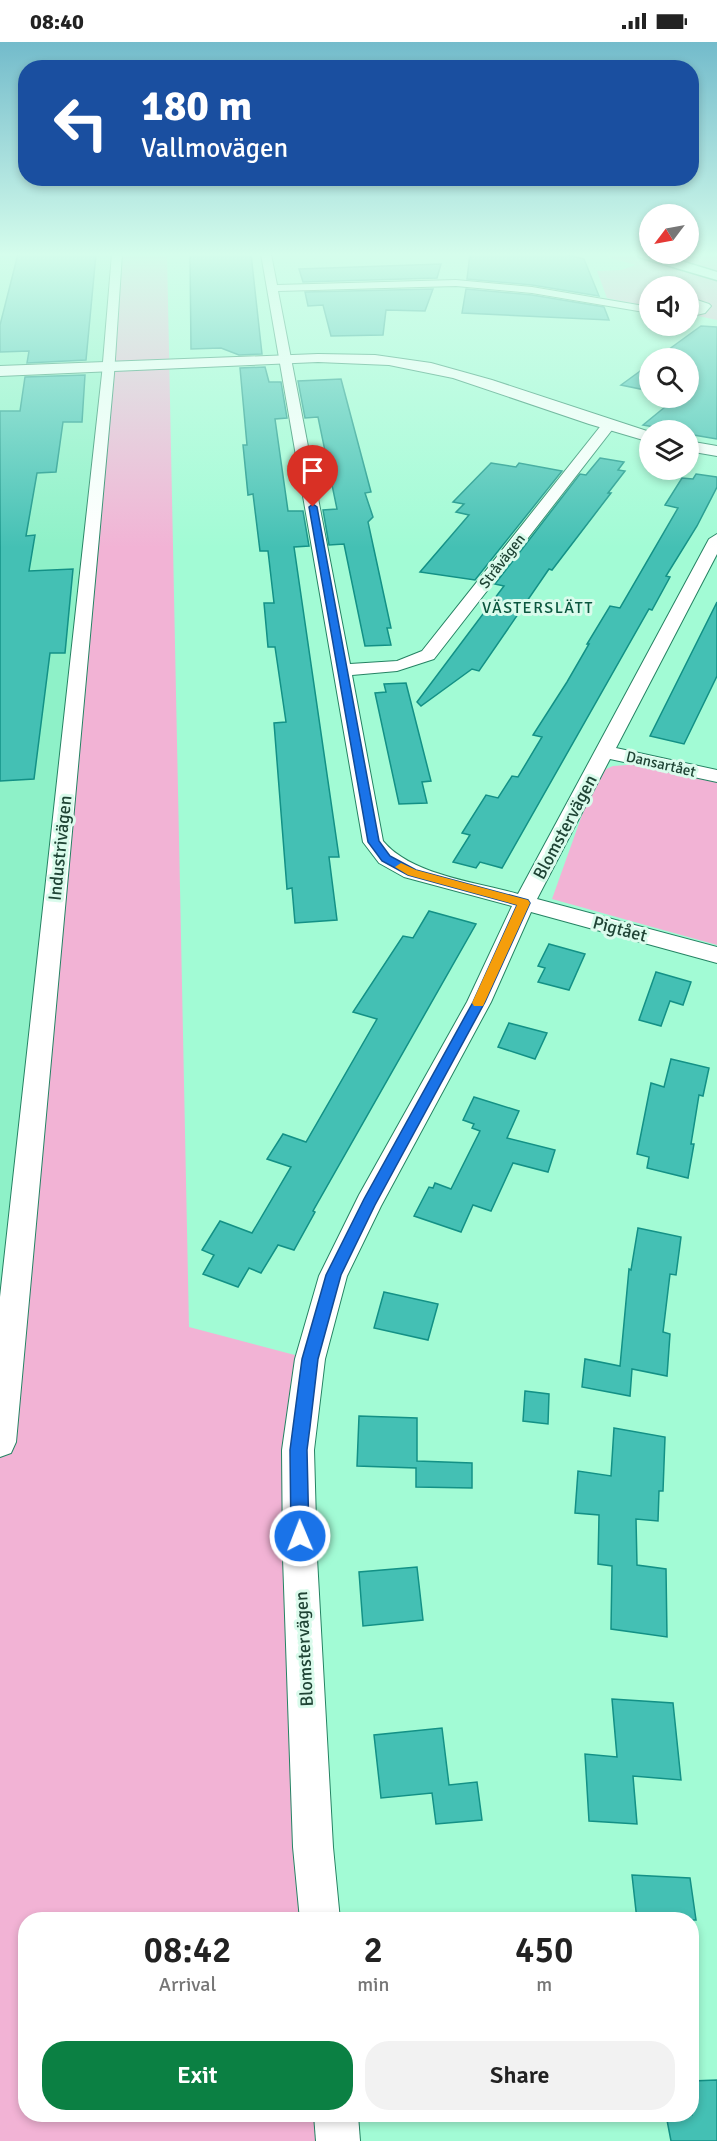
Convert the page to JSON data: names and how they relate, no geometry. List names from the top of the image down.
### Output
{
  "streets": {
    "street": [
      "Stråvägen",
      "Dansartået",
      "Blomstervägen",
      "Industrivägen",
      "Pigtået"
    ]
  },
  "crossings": [
    ["Stråvägen", "Pigtået"],
    ["Dansartået", "Blomstervägen"],
    ["Blomstervägen", "Pigtået"]
  ],
  "districts": ["VÄSTERSLÄTT"],
  "north": "bottom left",
  "page": {
    "status": "08:40",
    "turn": ["180 m", "Vallmovägen"],
    "eta": [
      "08:42",
      "Arrival",
      "2",
      "min",
      "450",
      "m"
    ],
    "buttons": ["Exit", "Share"]
  }
}
